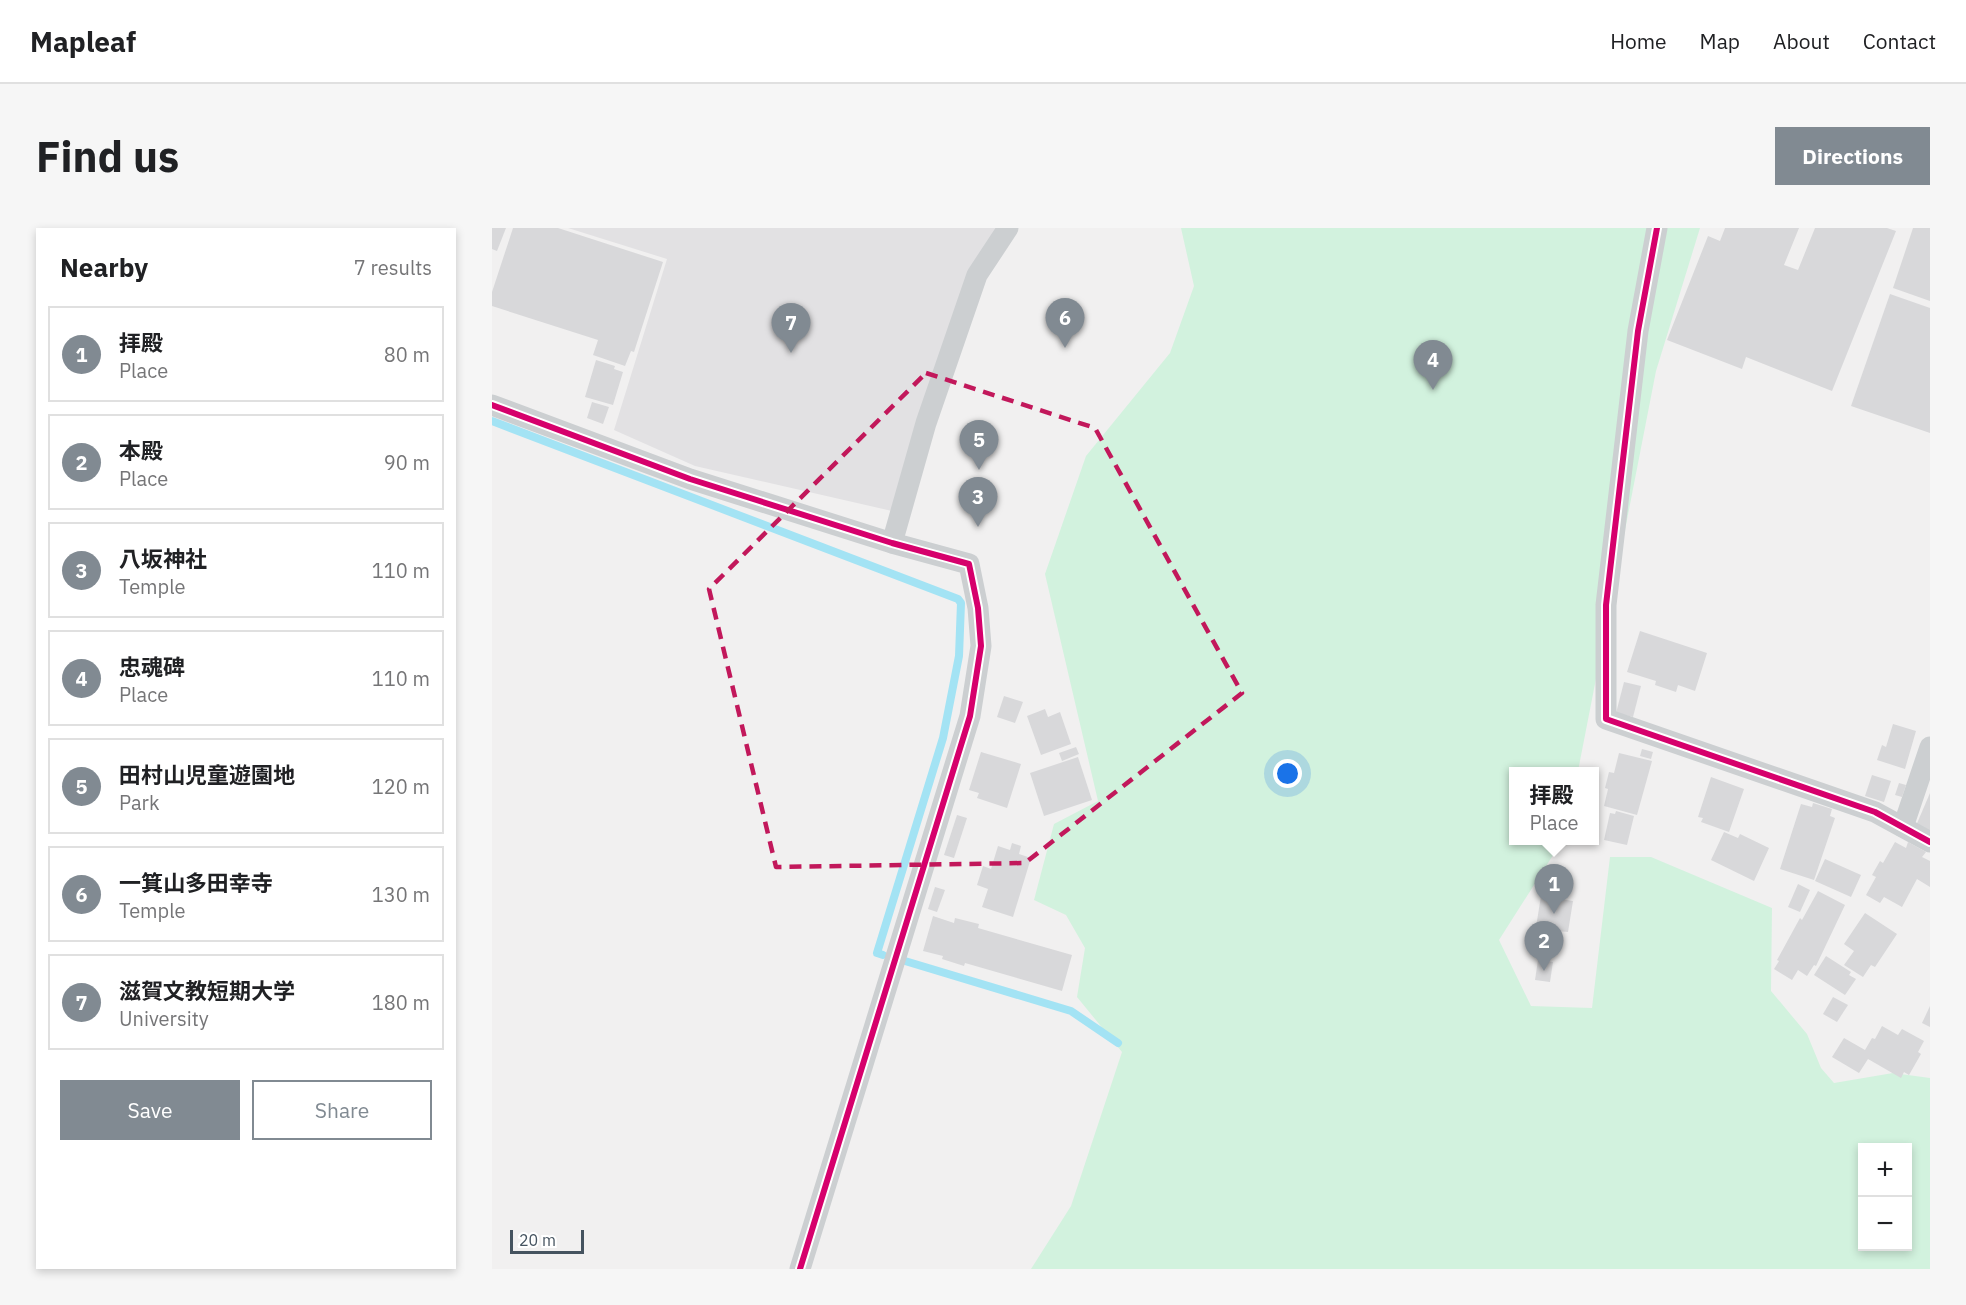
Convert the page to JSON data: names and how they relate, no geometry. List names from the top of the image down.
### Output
{
  "scale_bar": "20 m",
  "page": {
    "header": "Mapleaf",
    "nav": [
      "Home",
      "Map",
      "About",
      "Contact"
    ],
    "buttons": [
      "Directions",
      ["Save", "Share"]
    ],
    "title": "Find us",
    "heading": ["Nearby", "7 results"],
    "pins": [
      "6",
      "7",
      "4",
      "5",
      "3",
      "1",
      "2"
    ],
    "list": [
      {
        "mark": "1",
        "name": "拝殿",
        "note": "Place",
        "value": "80 m"
      },
      {
        "mark": "2",
        "name": "本殿",
        "note": "Place",
        "value": "90 m"
      },
      {
        "mark": "3",
        "name": "八坂神社",
        "note": "Temple",
        "value": "110 m"
      },
      {
        "mark": "4",
        "name": "忠魂碑",
        "note": "Place",
        "value": "110 m"
      },
      {
        "mark": "5",
        "name": "田村山児童遊園地",
        "note": "Park",
        "value": "120 m"
      },
      {
        "mark": "6",
        "name": "一箕山多田幸寺",
        "note": "Temple",
        "value": "130 m"
      },
      {
        "mark": "7",
        "name": "滋賀文教短期大学",
        "note": "University",
        "value": "180 m"
      }
    ],
    "popup": ["拝殿", "Place"],
    "map_buttons": ["+", "−"],
    "scale": "20 m"
  }
}
